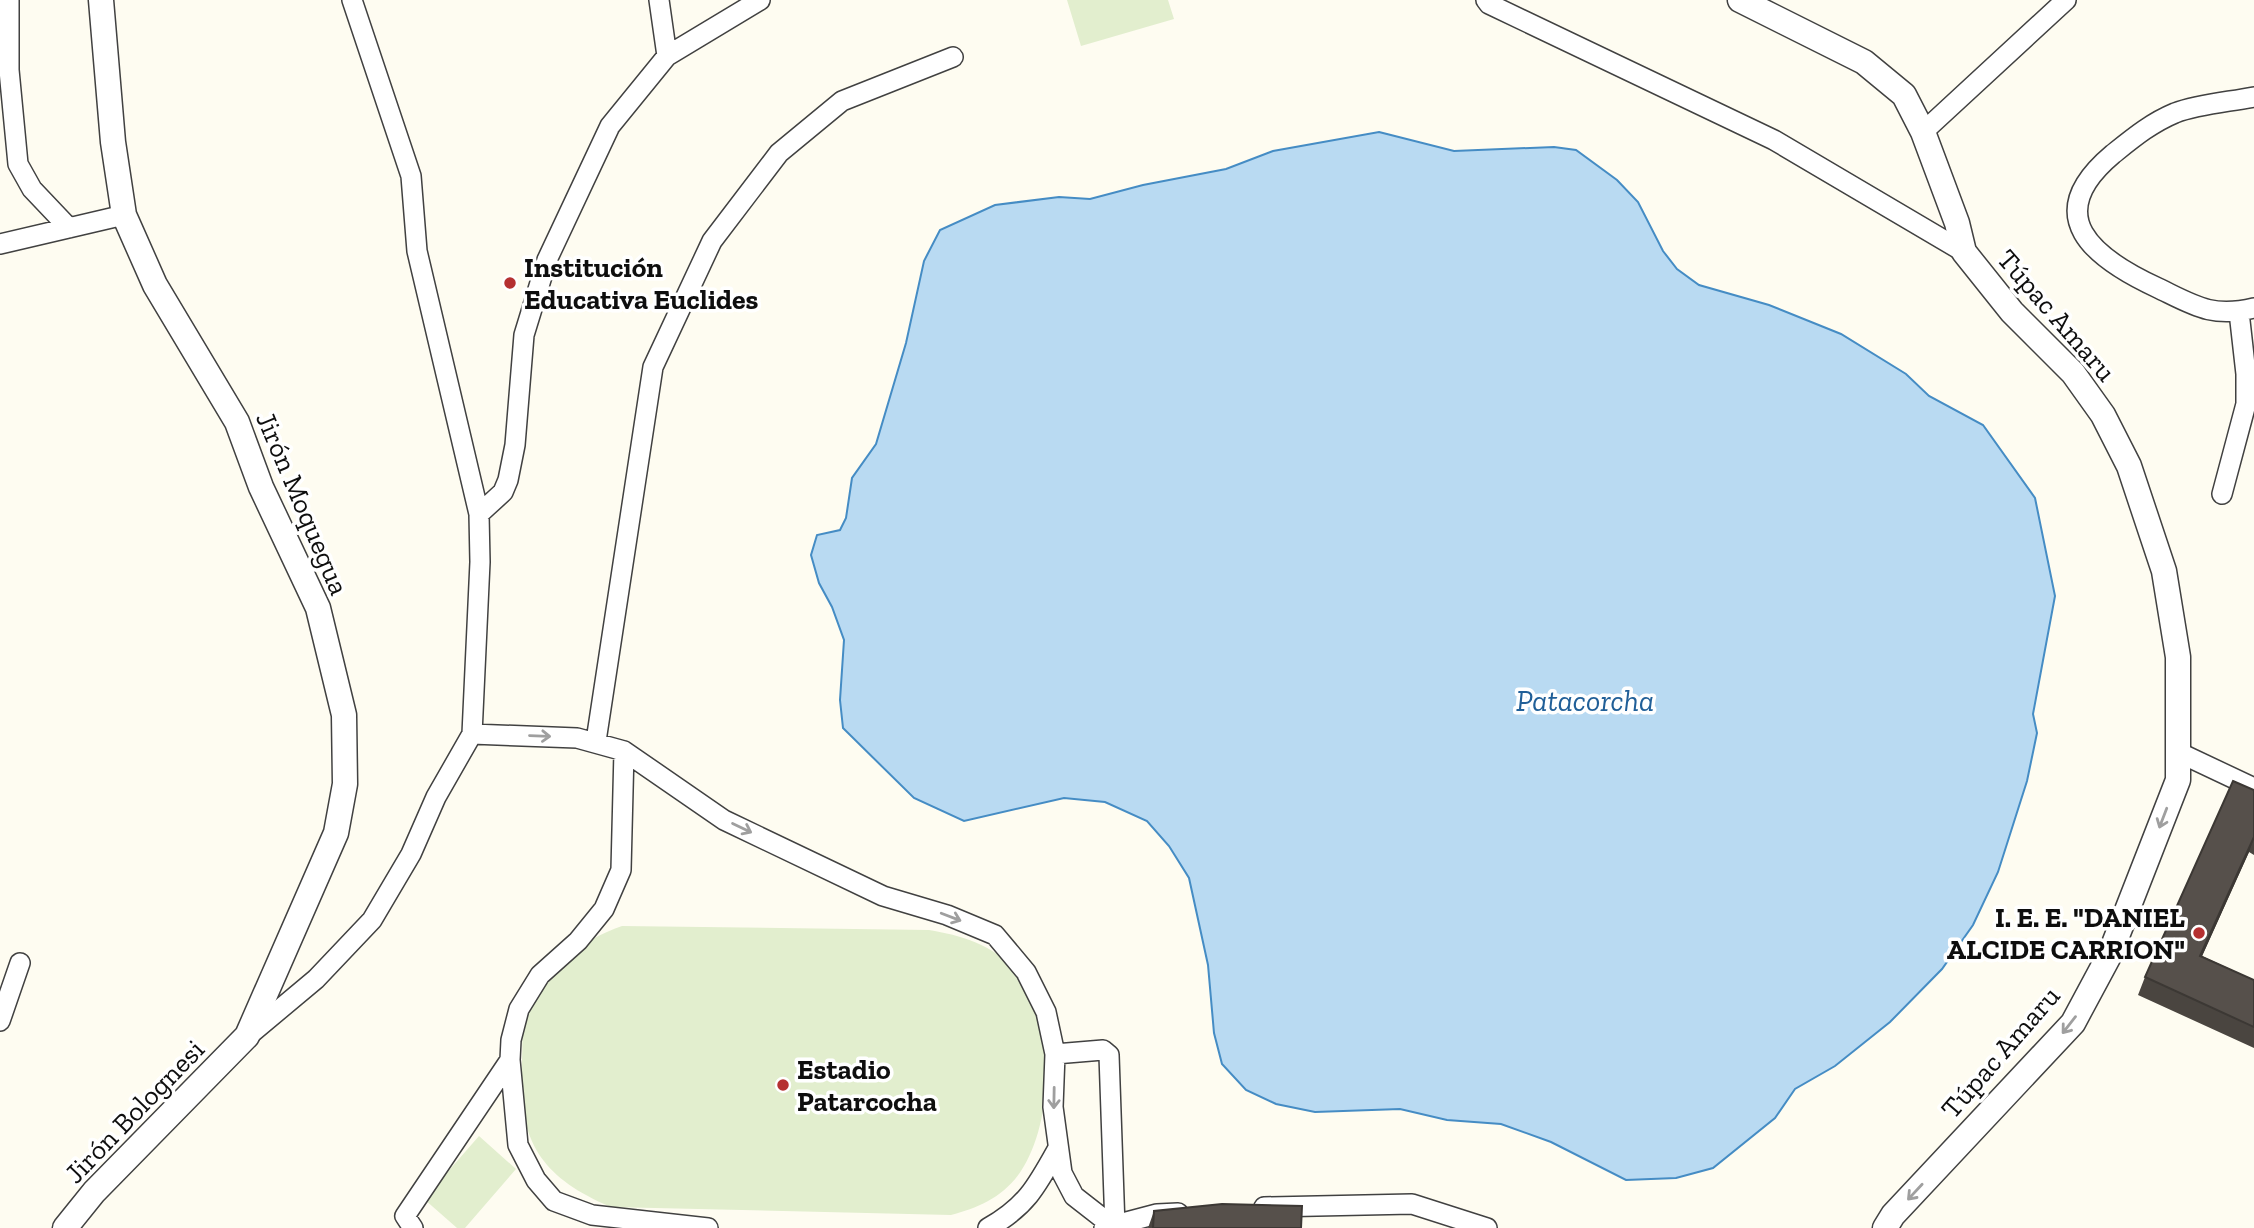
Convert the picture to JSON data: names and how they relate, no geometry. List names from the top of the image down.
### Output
{
  "streets": {
    "street": ["Túpac Amaru", "Jirón Moquegua", "Jirón Bolognesi"]
  },
  "crossings": [
    ["Jirón Moquegua", "Jirón Bolognesi"]
  ],
  "water": ["Patacorcha"],
  "places": ["Institución Educativa Euclides", "I. E. E. \"DANIEL ALCIDE CARRION\"", "Estadio Patarcocha"]
}
